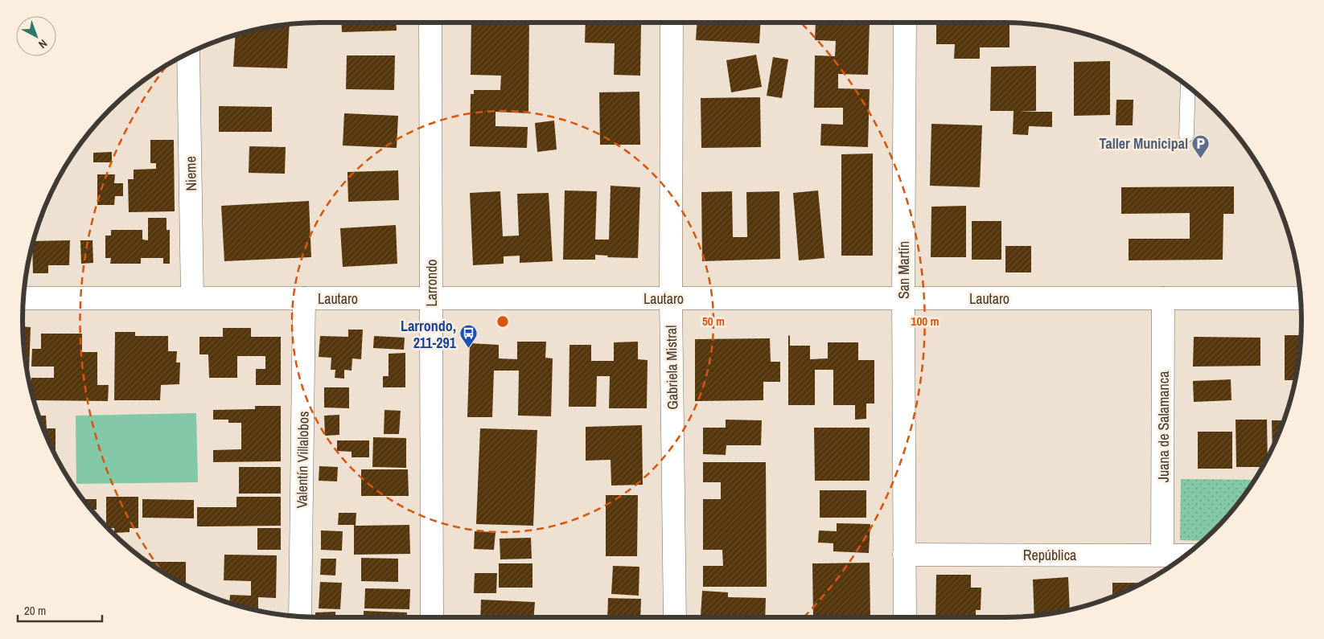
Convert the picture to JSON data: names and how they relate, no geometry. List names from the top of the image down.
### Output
{
  "streets": {
    "street": [
      "Nieme",
      "San Martín",
      "Larrondo",
      "Lautaro",
      "Gabriela Mistral",
      "Juana de Salamanca",
      "Valentín Villalobos",
      "República"
    ]
  },
  "crossings": [
    ["Nieme", "Lautaro"],
    ["San Martín", "Lautaro"],
    ["San Martín", "República"],
    ["Larrondo", "Lautaro"],
    ["Lautaro", "Gabriela Mistral"],
    ["Lautaro", "Juana de Salamanca"],
    ["Lautaro", "Valentín Villalobos"],
    ["Juana de Salamanca", "República"]
  ],
  "places": {
    "parking": ["Taller Municipal"],
    "bus stop": ["Larrondo, 211-291"]
  },
  "scale_bar": "20 m",
  "north": "bottom right",
  "rings": ["50 m", "100 m"]
}
